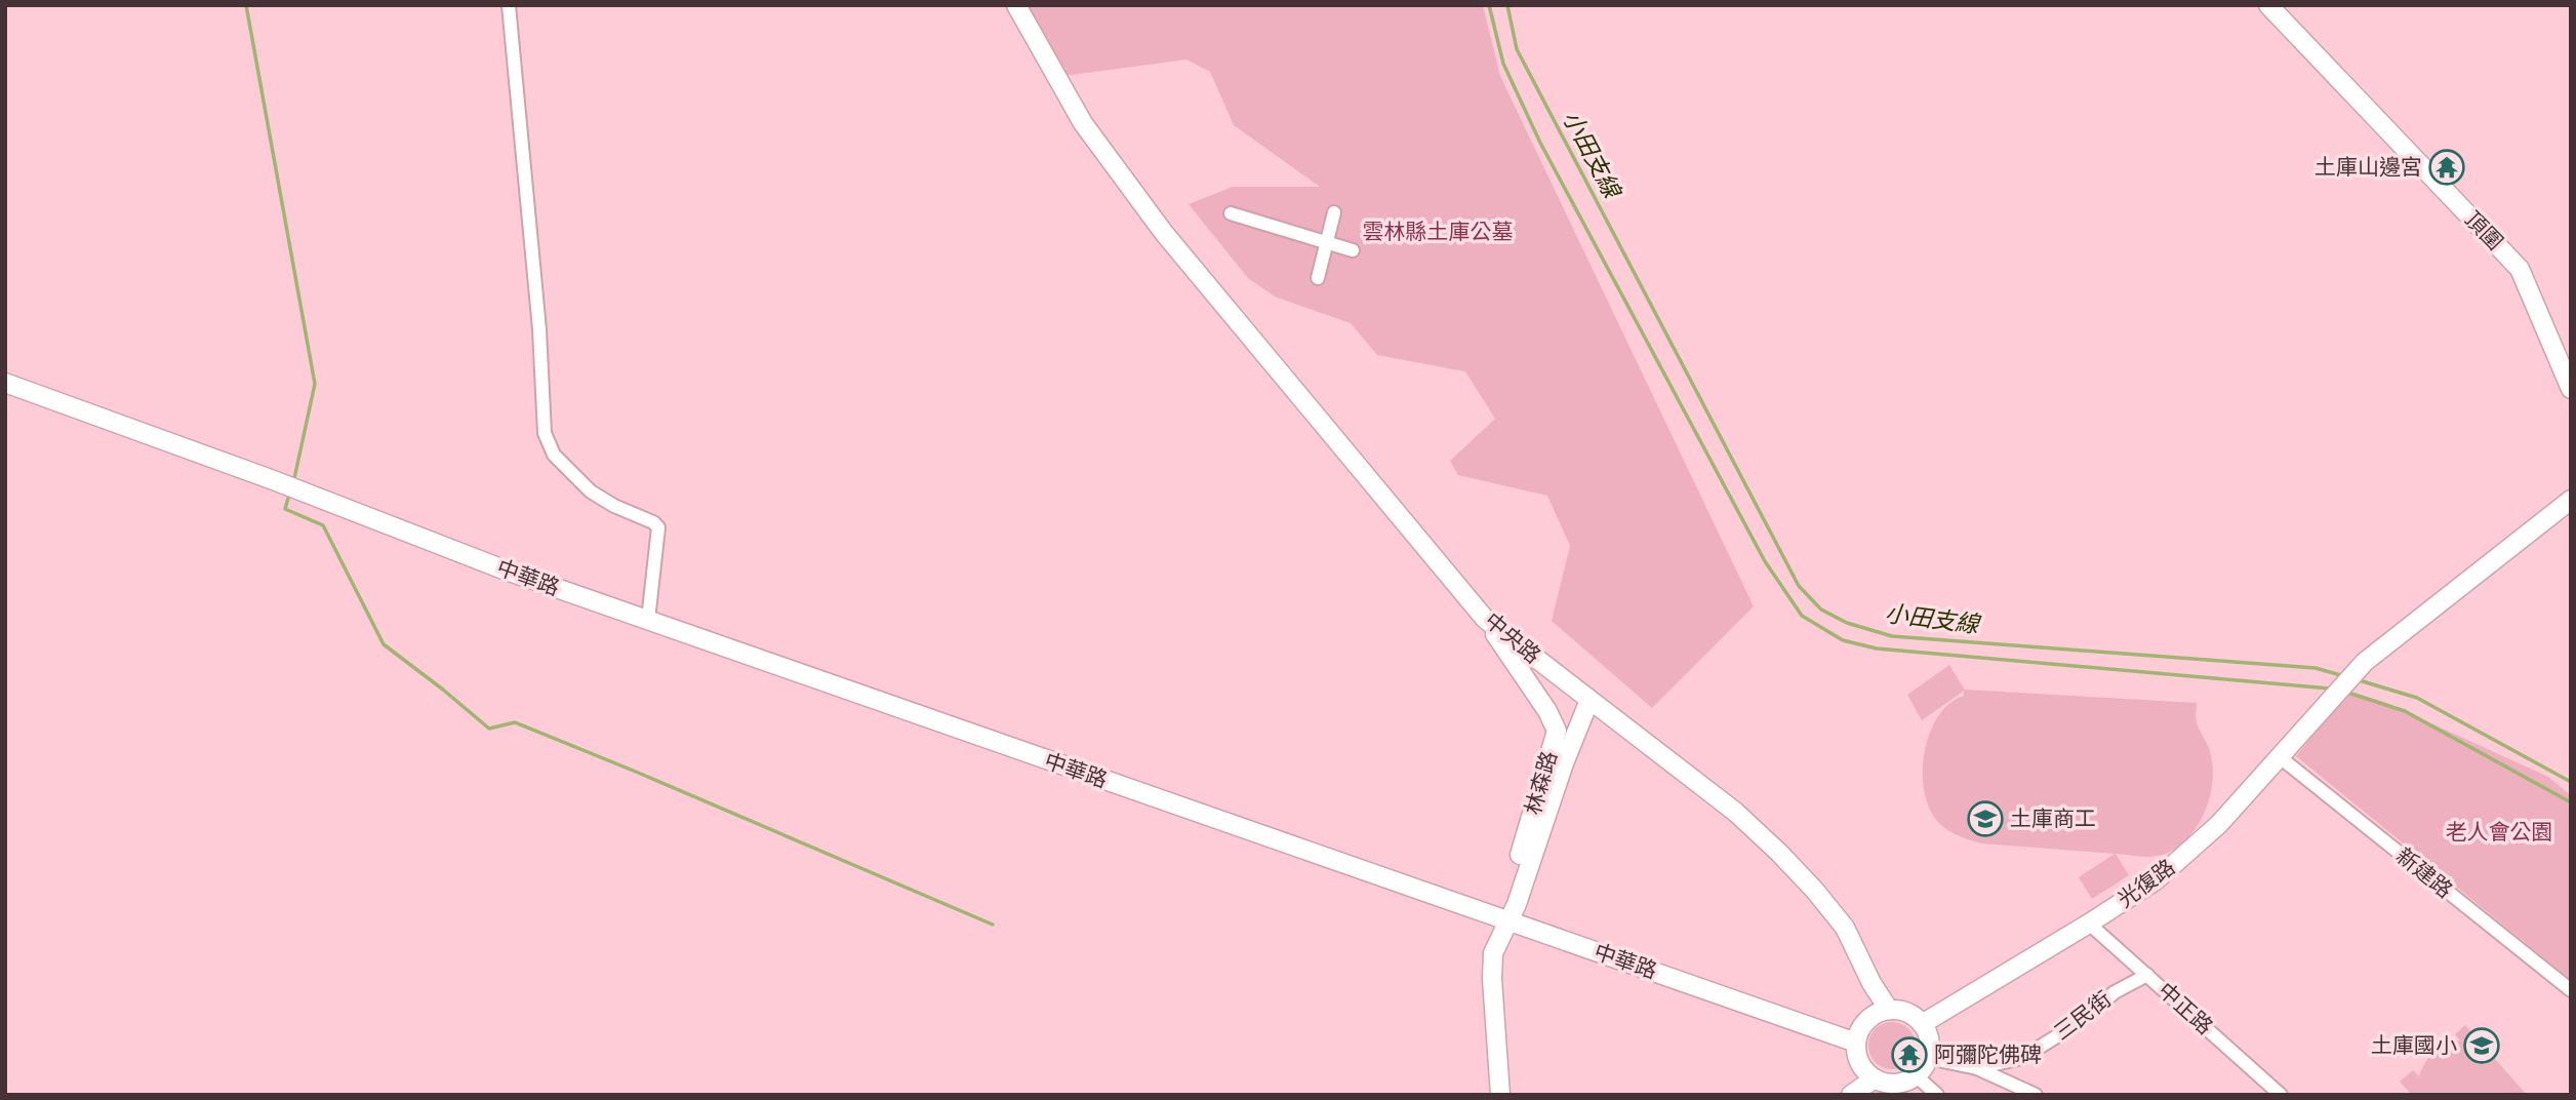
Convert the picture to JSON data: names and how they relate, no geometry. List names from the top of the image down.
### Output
{
  "streets": {
    "main road": [
      "頂圍",
      "中華路",
      "中央路",
      "林森路",
      "光復路"
    ],
    "street": ["新建路", "中正路", "三民街"]
  },
  "crossings": [
    ["中華路", "中央路"],
    ["中華路", "林森路"],
    ["中華路", "光復路"],
    ["中央路", "林森路"],
    ["中央路", "光復路"],
    ["新建路", "光復路"],
    ["光復路", "中正路"],
    ["中正路", "三民街"]
  ],
  "water": ["小田支線"],
  "parks": ["雲林縣土庫公墓", "老人會公園"],
  "places": {
    "temple": ["土庫山邊宮", "阿彌陀佛碑"],
    "school or university": ["土庫商工", "土庫國小"]
  }
}
